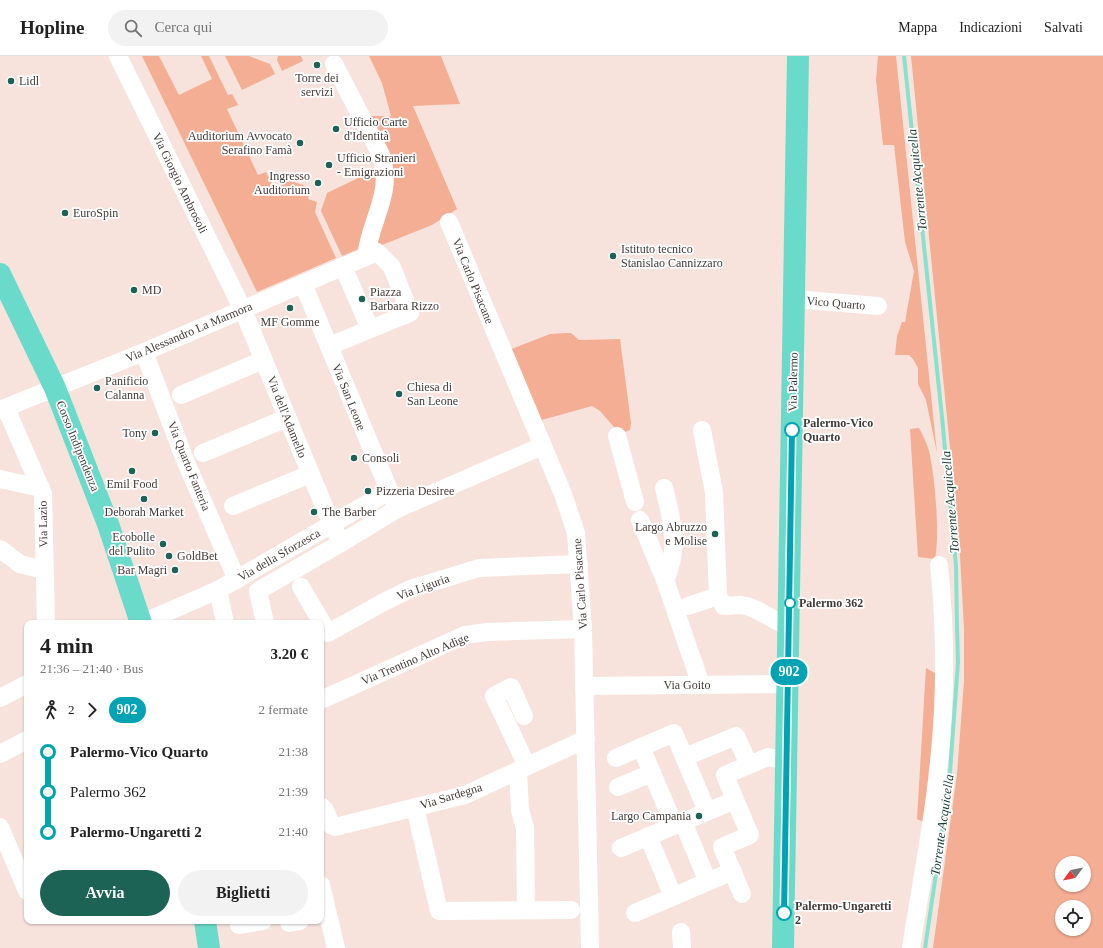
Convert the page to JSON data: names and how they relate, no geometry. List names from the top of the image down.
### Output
{
  "streets": {
    "main road": ["Via Palermo", "Corso Indipendenza"],
    "street": [
      "Via Giorgio Ambrosoli",
      "Via Carlo Pisacane",
      "Vico Quarto",
      "Via Alessandro La Marmora",
      "Via San Leone",
      "Via dell'Adamello",
      "Via Quarto Fanteria",
      "Via Lazio",
      "Via della Sforzesca",
      "Via Liguria",
      "Via Trentino Alto Adige",
      "Via Goito",
      "Via Sardegna"
    ]
  },
  "crossings": [
    ["Via Giorgio Ambrosoli", "Via Alessandro La Marmora"],
    ["Via Giorgio Ambrosoli", "Via dell'Adamello"],
    ["Via Carlo Pisacane", "Via Liguria"],
    ["Via Carlo Pisacane", "Via Trentino Alto Adige"],
    ["Via Carlo Pisacane", "Via Goito"],
    ["Via Carlo Pisacane", "Via Sardegna"],
    ["Vico Quarto", "Via Palermo"],
    ["Via Alessandro La Marmora", "Via San Leone"],
    ["Via Alessandro La Marmora", "Via dell'Adamello"],
    ["Via Alessandro La Marmora", "Corso Indipendenza"],
    ["Via Alessandro La Marmora", "Via Quarto Fanteria"],
    ["Via Alessandro La Marmora", "Via Lazio"],
    ["Via Palermo", "Via Goito"],
    ["Via dell'Adamello", "Via della Sforzesca"],
    ["Via Quarto Fanteria", "Via della Sforzesca"]
  ],
  "water": ["Torrente Acquicella"],
  "places": [
    "Torre dei servizi",
    "Lidl",
    "Ufficio Carte d'Identità",
    "Auditorium Avvocato Serafino Famà",
    "Ufficio Stranieri - Emigrazioni",
    "Ingresso Auditorium",
    "EuroSpin",
    "Istituto tecnico Stanislao Cannizzaro",
    "MD",
    "Piazza Barbara Rizzo",
    "MF Gomme",
    "Panificio Calanna",
    "Chiesa di San Leone",
    "Palermo-Vico Quarto",
    "Tony",
    "Consoli",
    "Emil Food",
    "Pizzeria Desiree",
    "Deborah Market",
    "The Barber",
    "Largo Abruzzo e Molise",
    "Ecobolle del Pulito",
    "GoldBet",
    "Bar Magri",
    "Palermo 362",
    "Largo Campania",
    "Palermo-Ungaretti 2"
  ],
  "lines": ["bus line 902"],
  "north": "bottom left",
  "page": {
    "header": "Hopline",
    "search": "Cerca qui",
    "nav": ["Mappa", "Indicazioni", "Salvati"],
    "on_map": "902",
    "heading": ["4 min", "21:36 – 21:40 · Bus", "3.20 €"],
    "legs": ["2", "902", "2 fermate"],
    "list": [
      {
        "name": "Palermo-Vico Quarto",
        "value": "21:38"
      },
      {
        "name": "Palermo 362",
        "value": "21:39"
      },
      {
        "name": "Palermo-Ungaretti 2",
        "value": "21:40"
      }
    ],
    "buttons": ["Avvia", "Biglietti"]
  }
}
